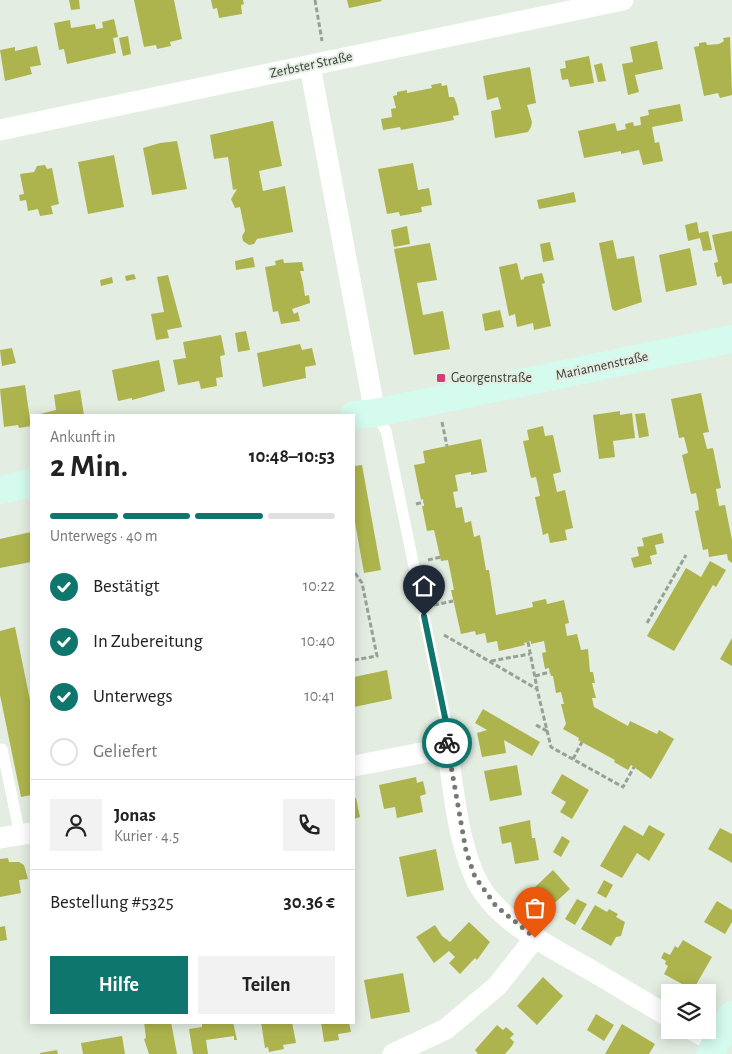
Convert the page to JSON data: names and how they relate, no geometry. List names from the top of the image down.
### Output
{
  "streets": {
    "street": ["Zerbster Straße", "Mariannenstraße"]
  },
  "places": {
    "transit": ["Georgenstraße"]
  },
  "page": {
    "heading": ["2 Min.", "Ankunft in", "10:48–10:53"],
    "panel": [
      "Jonas",
      "Kurier · 4.5",
      "Bestellung #5325",
      "30.36 €"
    ],
    "bar": "Unterwegs · 40 m",
    "list": [
      ["Bestätigt", "10:22"],
      ["In Zubereitung", "10:40"],
      ["Unterwegs", "10:41"],
      "Geliefert"
    ],
    "buttons": ["Hilfe", "Teilen"]
  }
}
